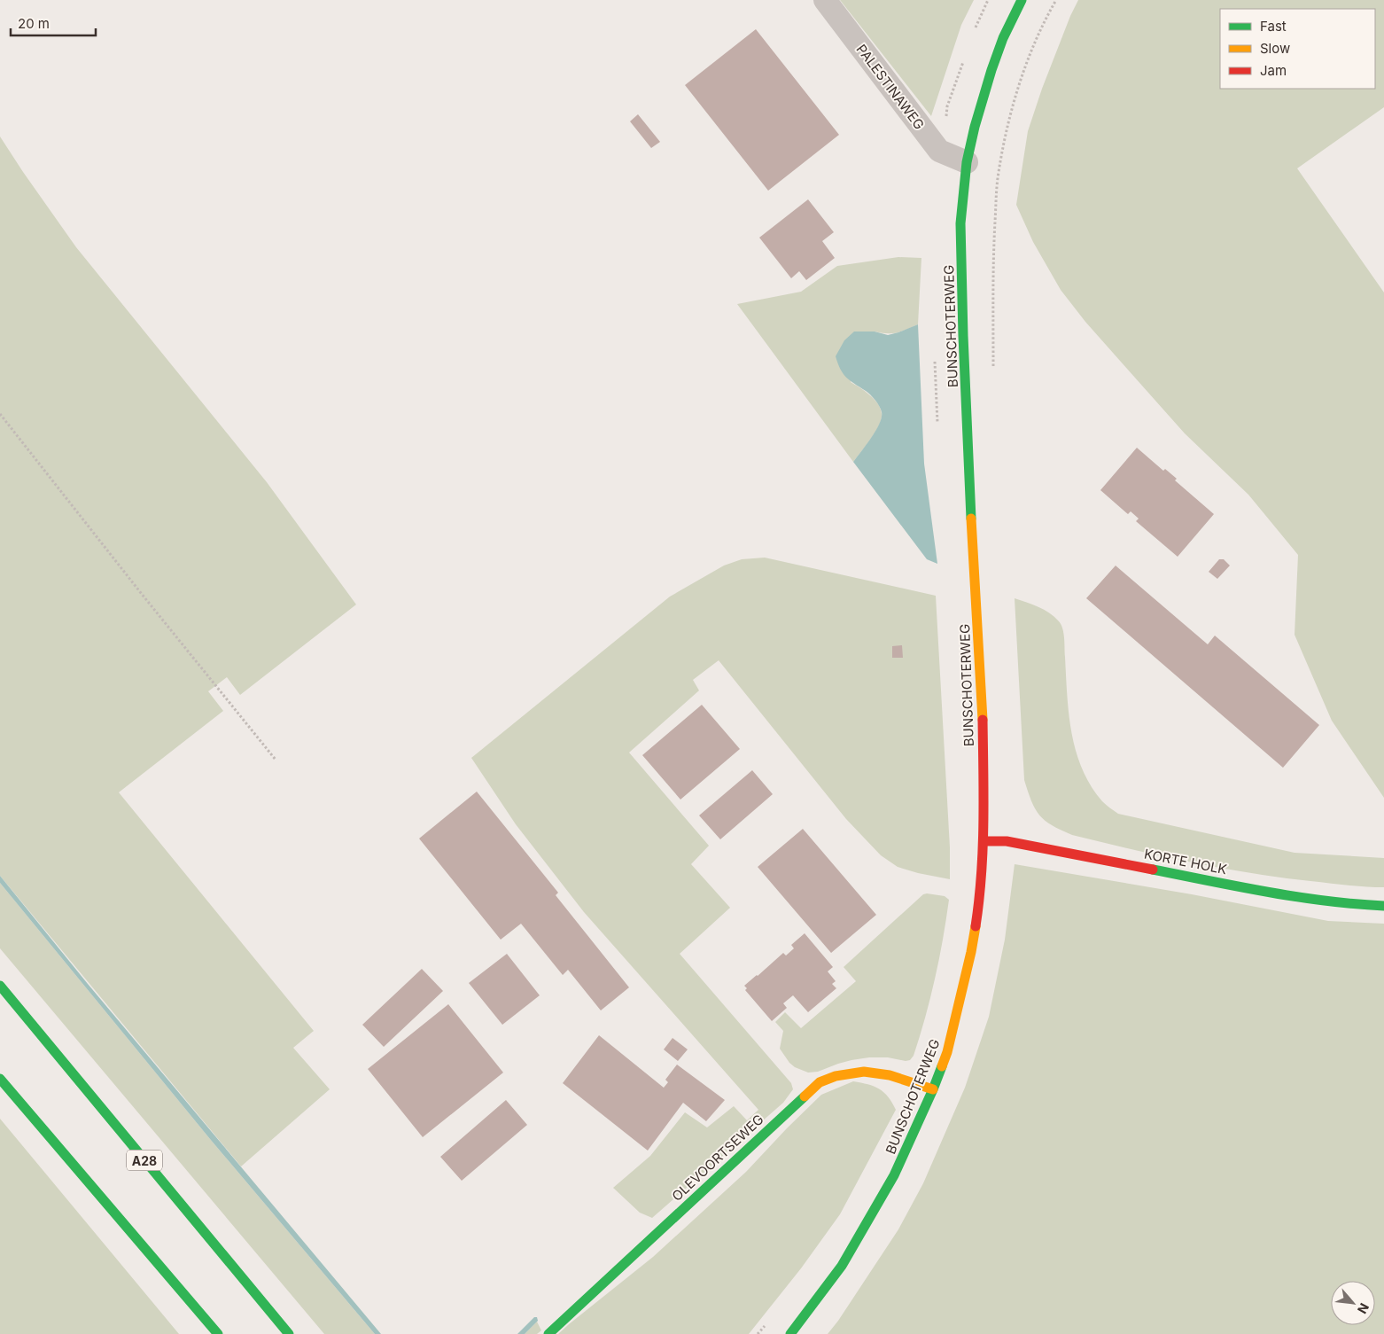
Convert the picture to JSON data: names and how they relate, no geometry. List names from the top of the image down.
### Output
{
  "streets": {
    "main road": [
      "BUNSCHOTERWEG",
      "KORTE HOLK",
      "OLEVOORTSEWEG",
      "A28"
    ],
    "street": ["PALESTINAWEG"]
  },
  "crossings": [
    ["PALESTINAWEG", "BUNSCHOTERWEG"],
    ["BUNSCHOTERWEG", "KORTE HOLK"],
    ["BUNSCHOTERWEG", "OLEVOORTSEWEG"]
  ],
  "legend": ["Fast", "Slow", "Jam"],
  "scale_bar": "20 m",
  "north": "bottom right"
}
